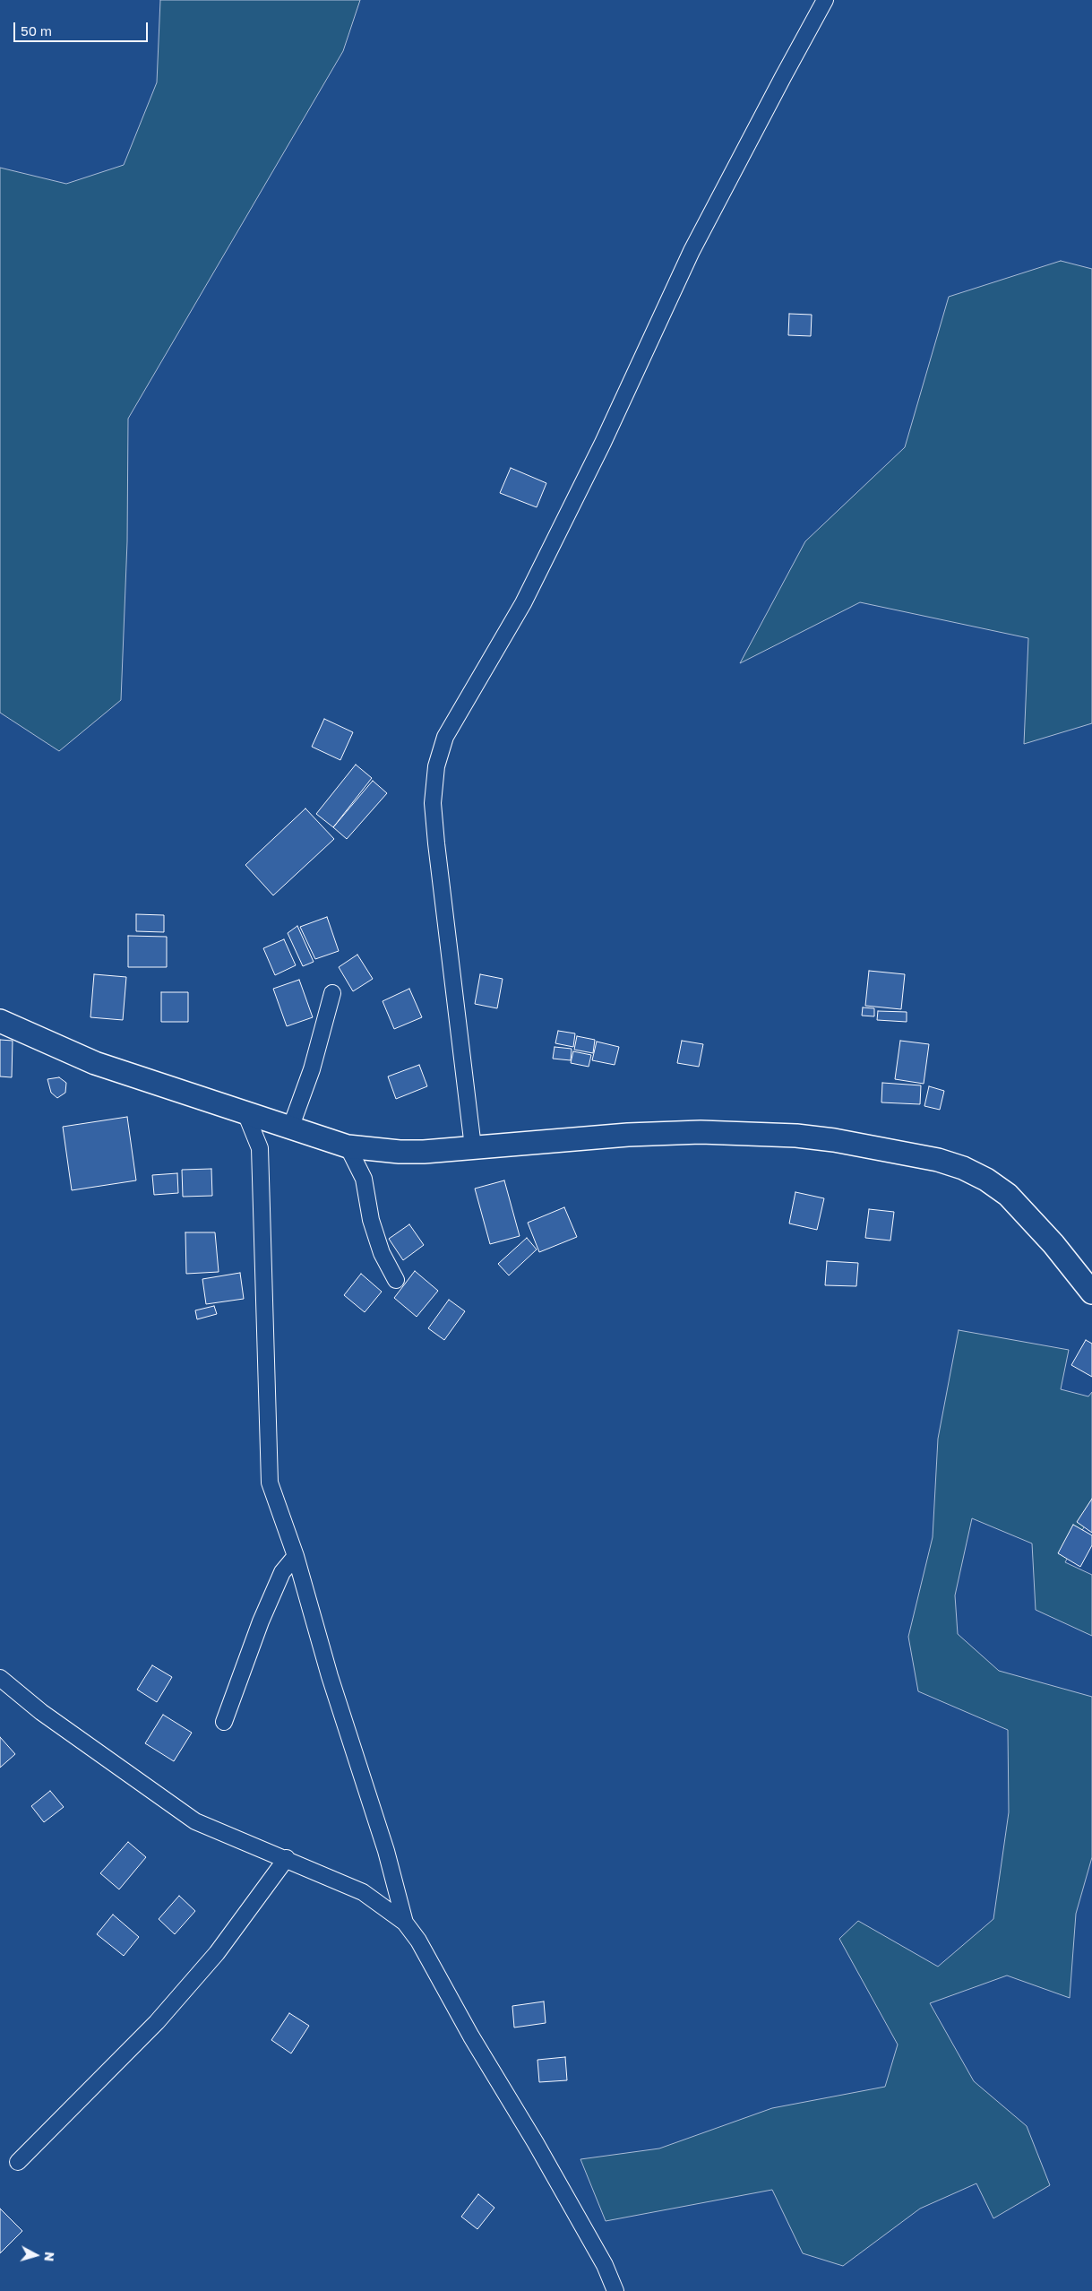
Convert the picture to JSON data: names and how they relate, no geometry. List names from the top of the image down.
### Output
{
  "scale_bar": "50 m",
  "north": "right"
}
